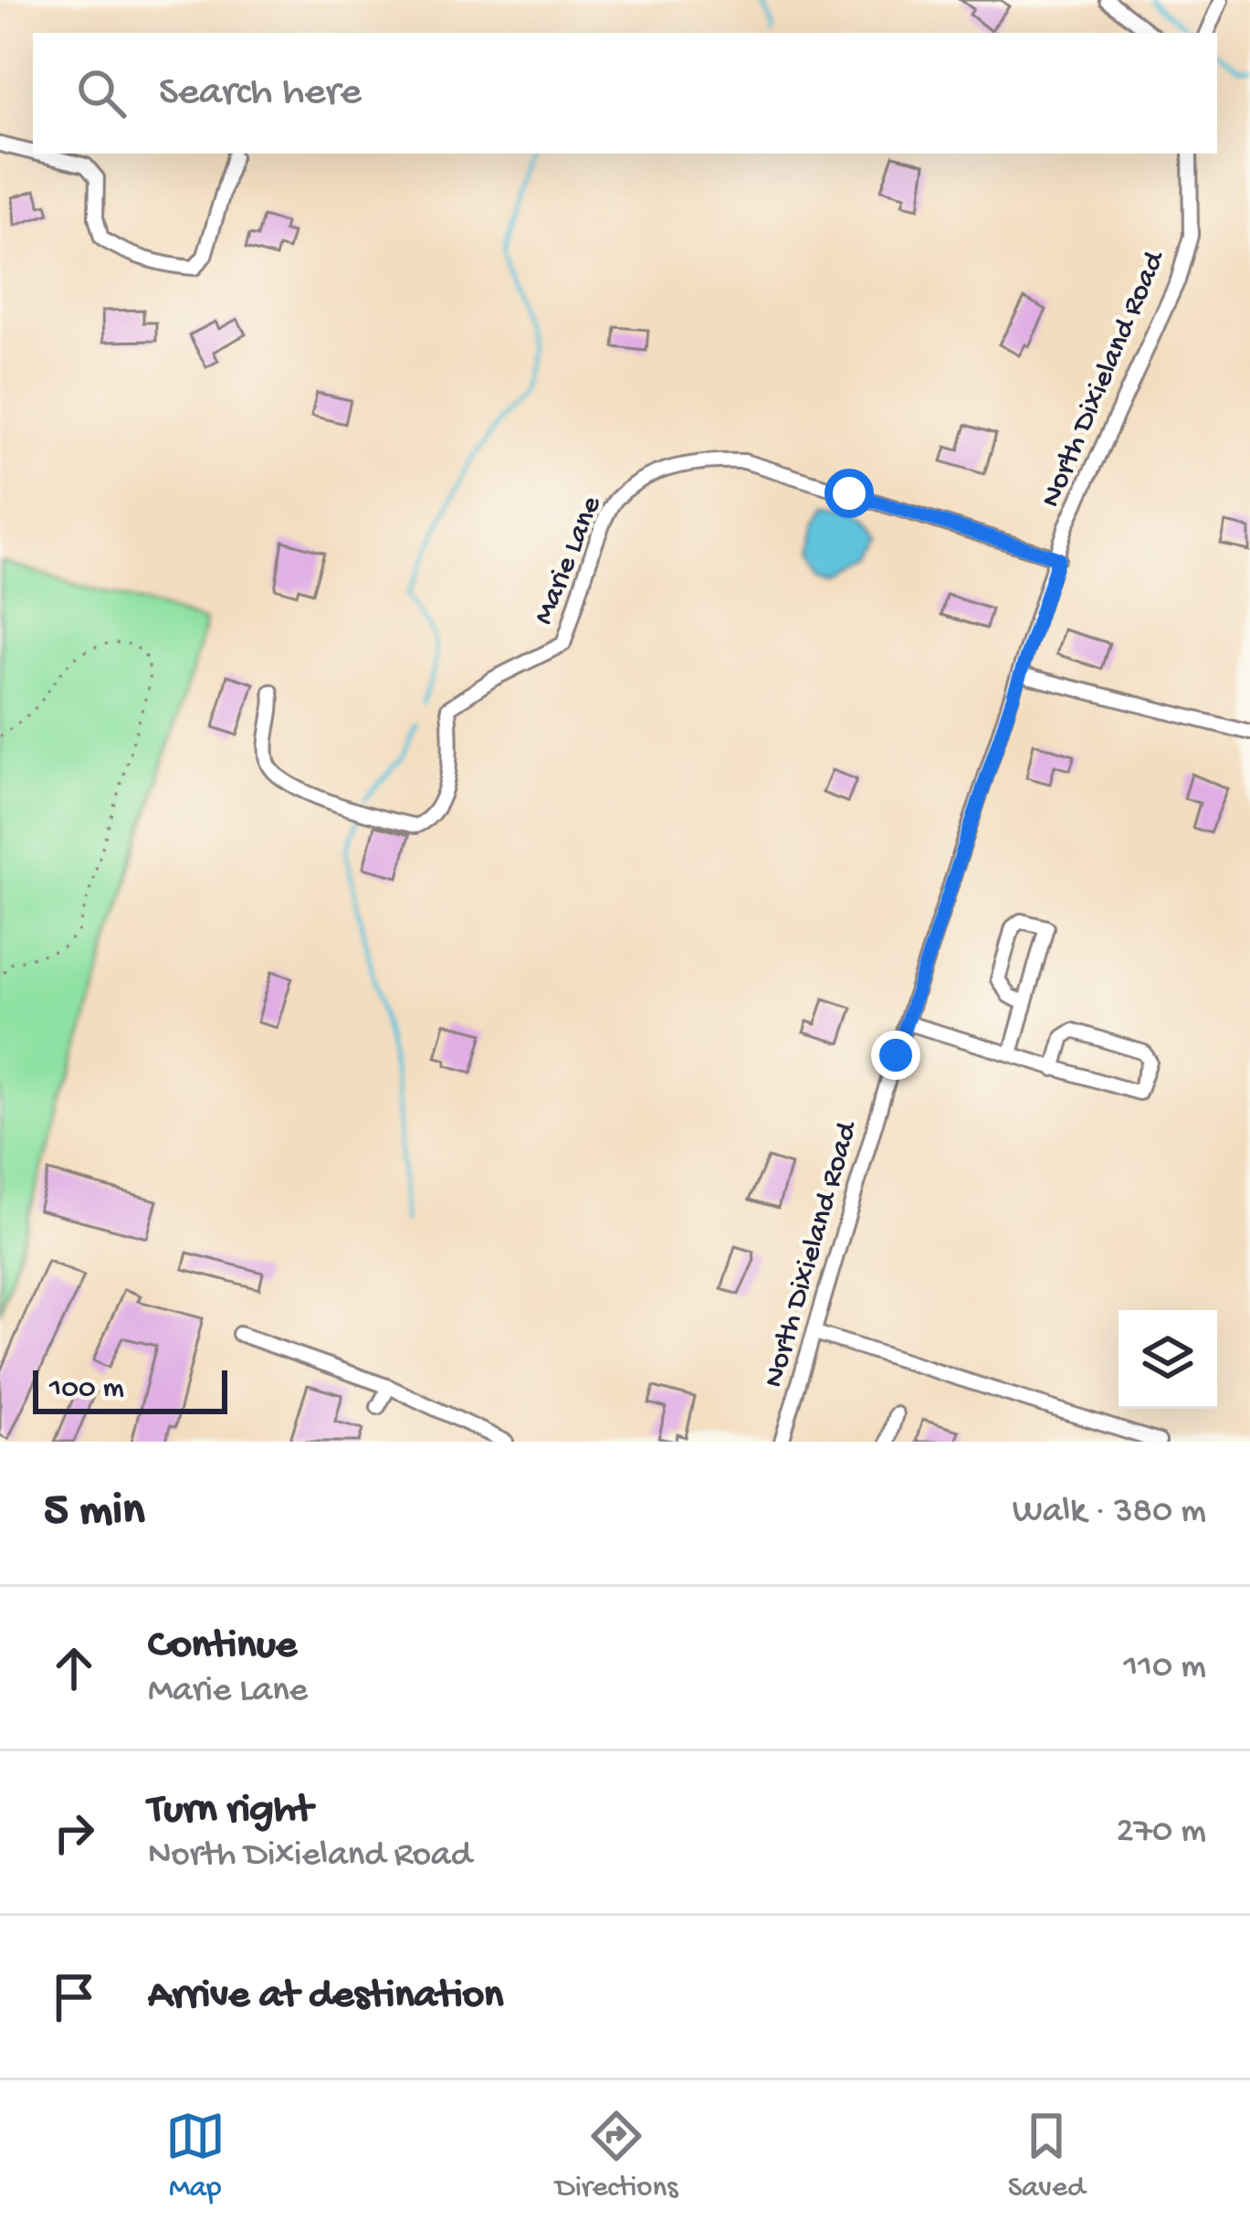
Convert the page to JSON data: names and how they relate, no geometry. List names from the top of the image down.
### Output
{
  "streets": {
    "street": ["North Dixieland Road", "Marie Lane"]
  },
  "crossings": [
    ["North Dixieland Road", "Marie Lane"]
  ],
  "scale_bar": "100 m",
  "page": {
    "search": "Search here",
    "scale": "100 m",
    "heading": ["5 min", "Walk · 380 m"],
    "list": [
      ["Continue", "Marie Lane", "110 m"],
      ["Turn right", "North Dixieland Road", "270 m"],
      "Arrive at destination"
    ],
    "nav": ["Map", "Directions", "Saved"]
  }
}
